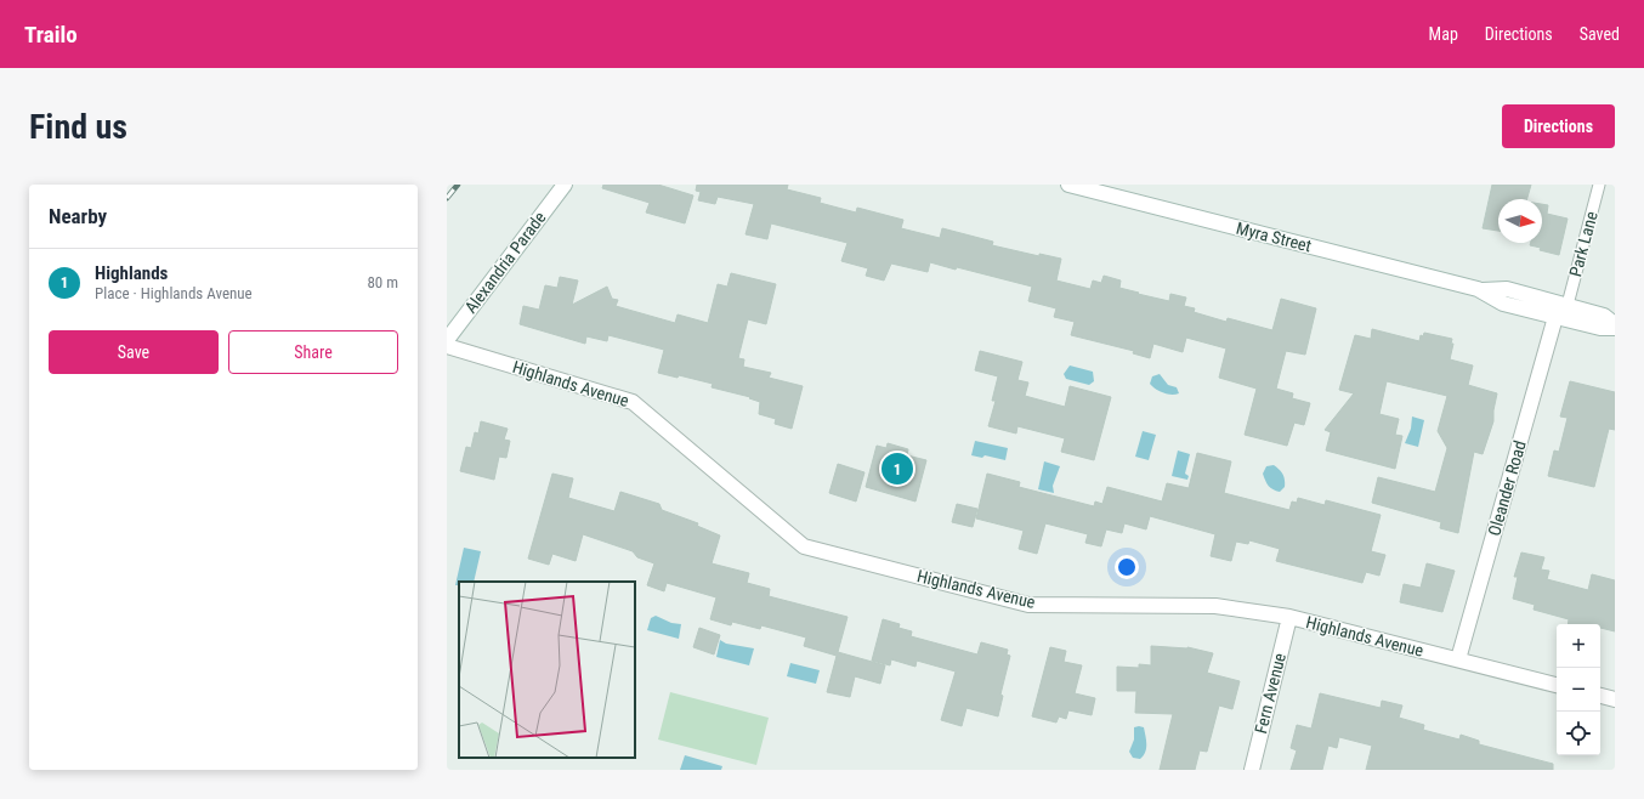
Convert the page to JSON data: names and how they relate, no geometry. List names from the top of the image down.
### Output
{
  "streets": {
    "street": [
      "Myra Street",
      "Alexandria Parade",
      "Highlands Avenue",
      "Oleander Road",
      "Fern Avenue"
    ],
    "lane": ["Park Lane"]
  },
  "crossings": [
    ["Myra Street", "Park Lane"],
    ["Myra Street", "Oleander Road"],
    ["Highlands Avenue", "Oleander Road"],
    ["Highlands Avenue", "Fern Avenue"]
  ],
  "north": "right",
  "page": {
    "header": "Trailo",
    "nav": ["Map", "Directions", "Saved"],
    "buttons": [
      "Directions",
      ["Save", "Share"]
    ],
    "title": "Find us",
    "heading": "Nearby",
    "list": [
      {
        "mark": "1",
        "name": "Highlands",
        "note": "Place · Highlands Avenue",
        "value": "80 m"
      }
    ],
    "pins": "1",
    "map_buttons": ["+", "−"]
  }
}
